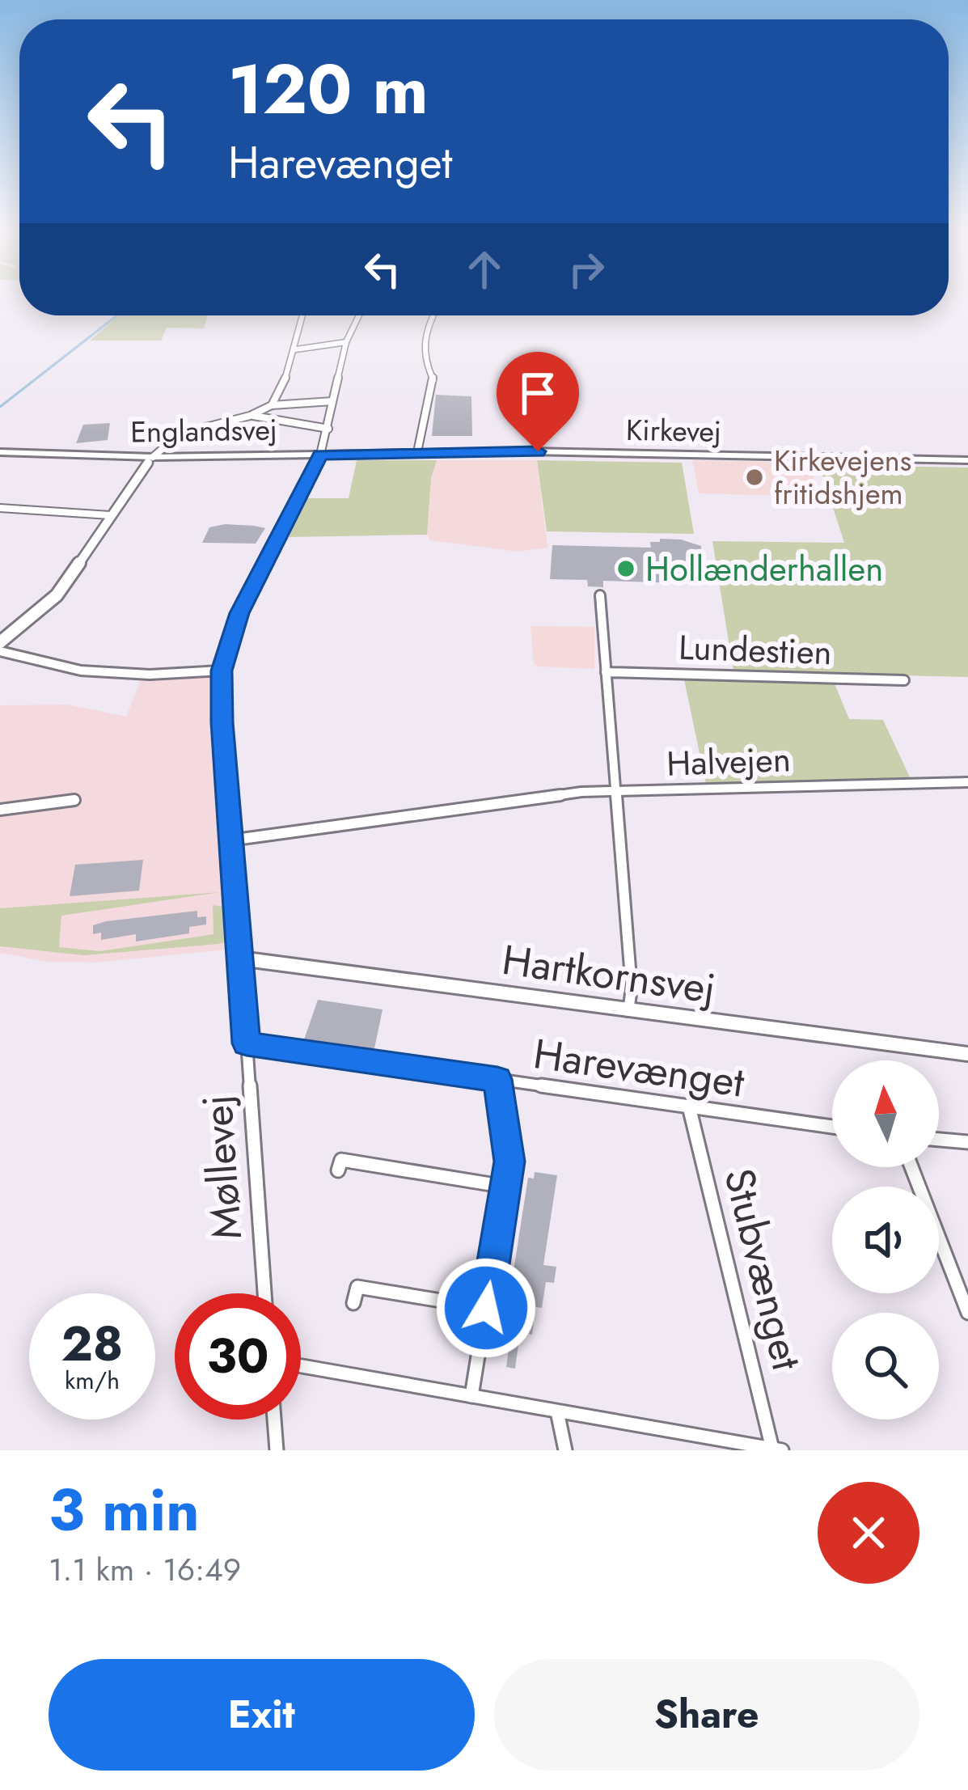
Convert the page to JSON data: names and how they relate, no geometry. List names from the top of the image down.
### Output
{
  "streets": {
    "main road": ["Englandsvej", "Kirkevej"],
    "street": [
      "Lundestien",
      "Halvejen",
      "Hartkornsvej",
      "Harevænget",
      "Møllevej",
      "Stubvænget"
    ]
  },
  "crossings": [
    ["Englandsvej", "Kirkevej"],
    ["Englandsvej", "Møllevej"],
    ["Kirkevej", "Møllevej"],
    ["Halvejen", "Møllevej"],
    ["Hartkornsvej", "Møllevej"],
    ["Harevænget", "Møllevej"],
    ["Harevænget", "Stubvænget"]
  ],
  "places": ["Kirkevejens fritidshjem", "Hollænderhallen"],
  "north": "top",
  "page": {
    "turn": ["120 m", "Harevænget"],
    "speed": "28 km/h",
    "limit": "30",
    "heading": ["3 min", "1.1 km · 16:49"],
    "buttons": ["Exit", "Share"]
  }
}
